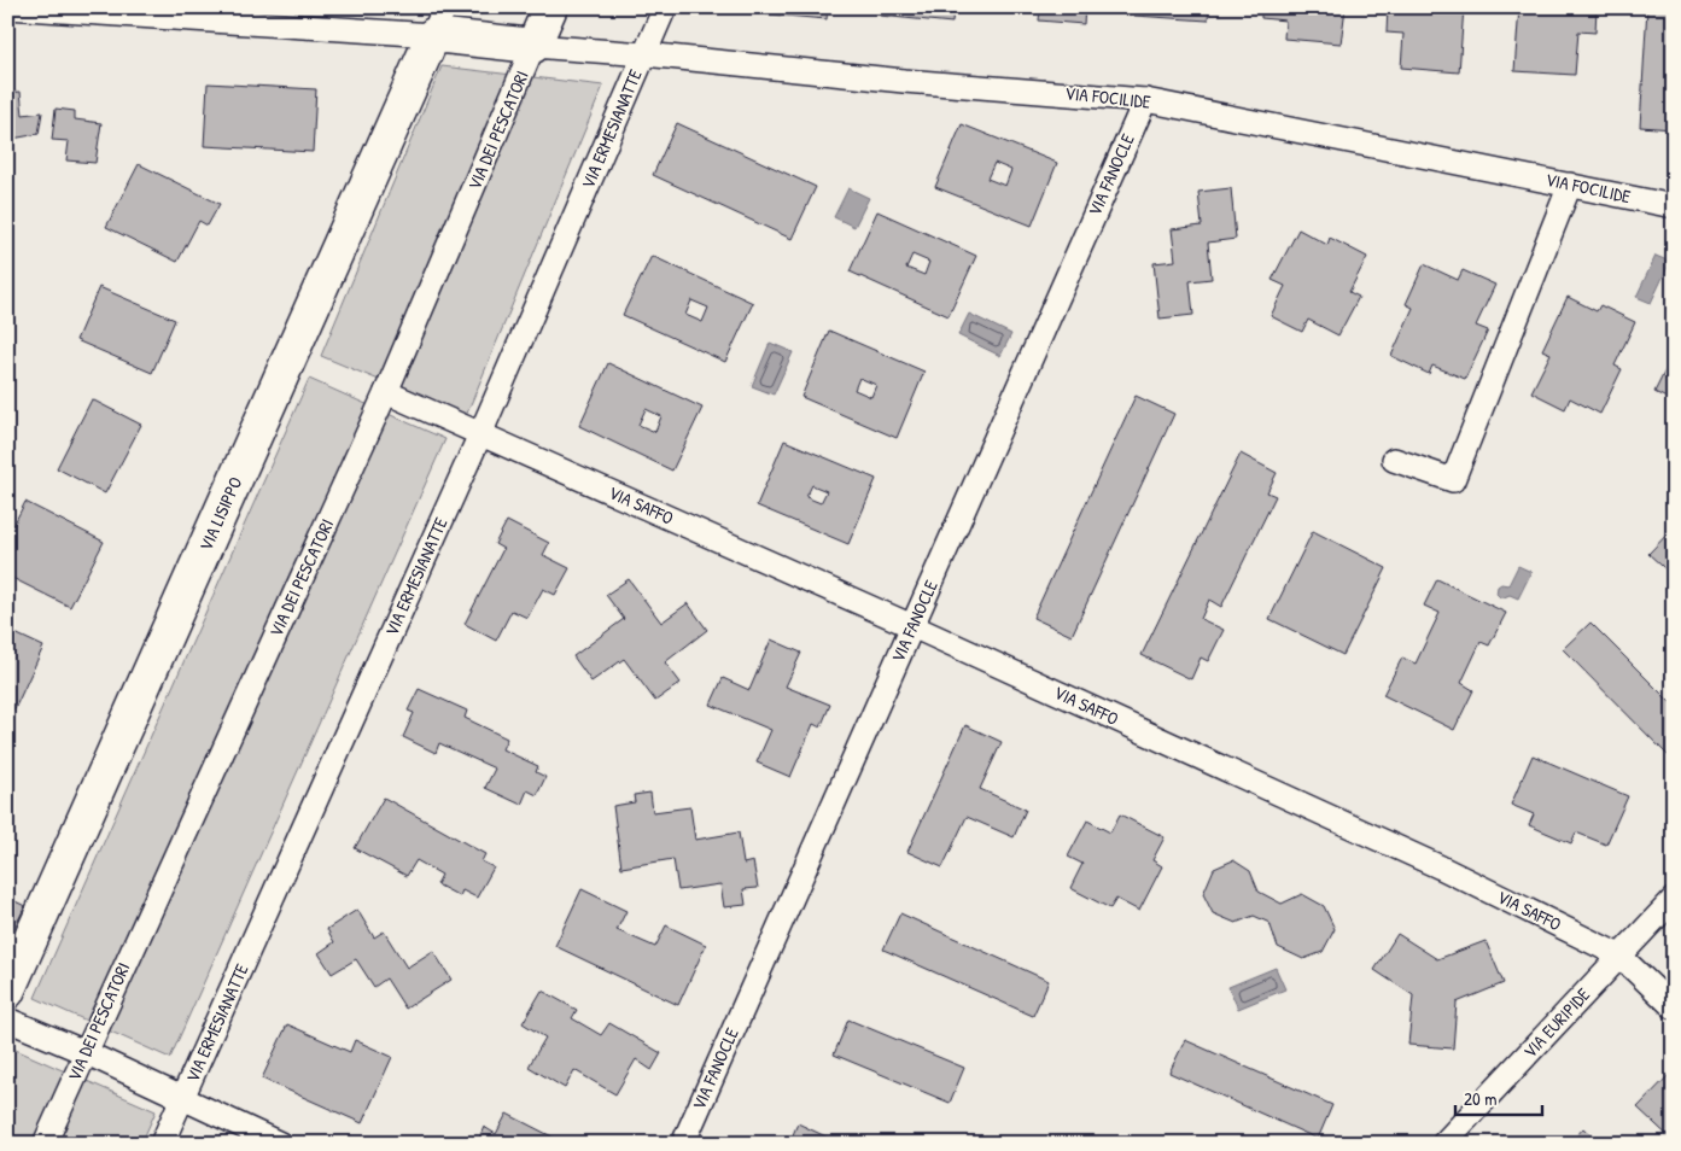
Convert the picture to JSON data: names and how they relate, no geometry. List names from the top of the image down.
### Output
{
  "streets": {
    "street": [
      "VIA FOCILIDE",
      "VIA ERMESIANATTE",
      "VIA DEI PESCATORI",
      "VIA FANOCLE",
      "VIA SAFFO",
      "VIA LISIPPO",
      "VIA EURIPIDE"
    ]
  },
  "crossings": [
    ["VIA FOCILIDE", "VIA ERMESIANATTE"],
    ["VIA FOCILIDE", "VIA DEI PESCATORI"],
    ["VIA FOCILIDE", "VIA FANOCLE"],
    ["VIA ERMESIANATTE", "VIA SAFFO"],
    ["VIA DEI PESCATORI", "VIA SAFFO"],
    ["VIA FANOCLE", "VIA SAFFO"],
    ["VIA SAFFO", "VIA EURIPIDE"]
  ],
  "scale_bar": "20 m"
}
